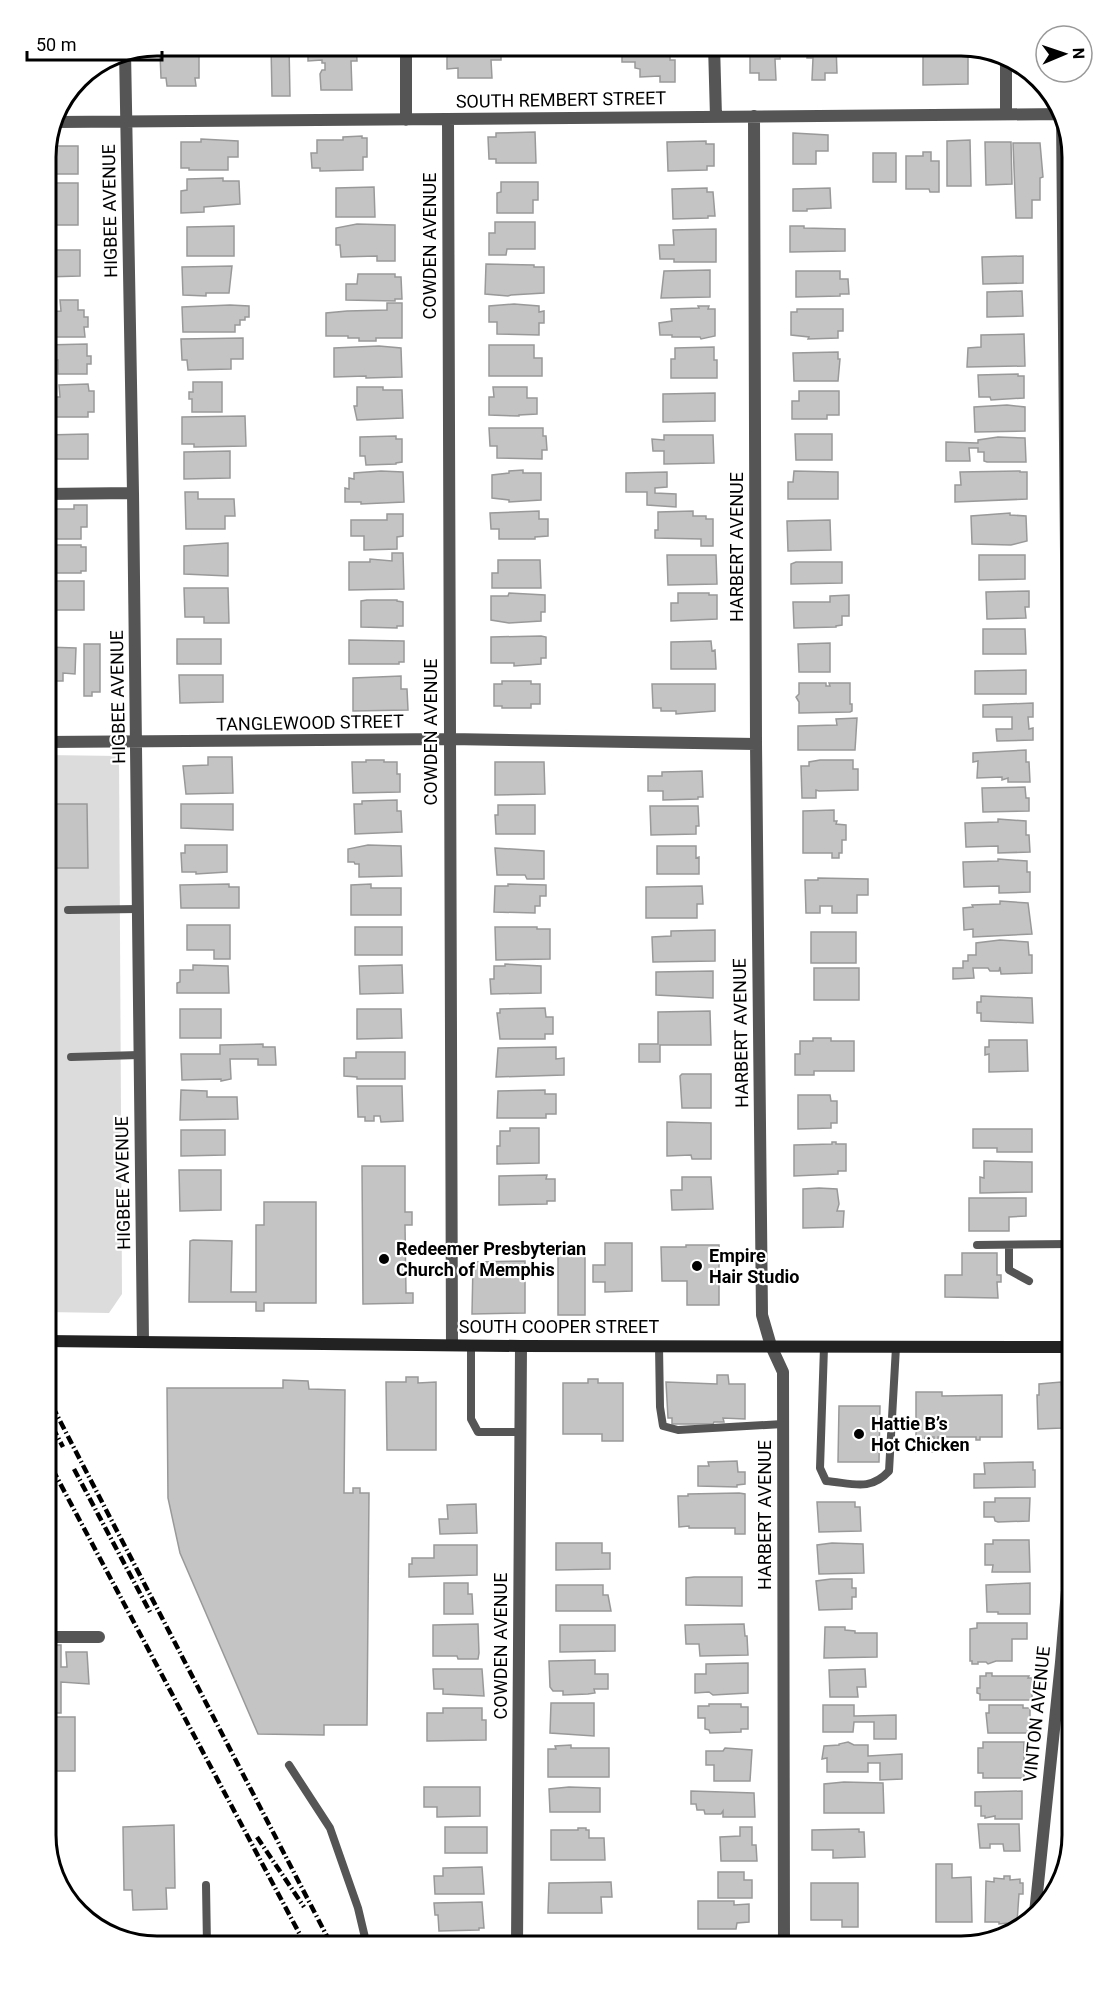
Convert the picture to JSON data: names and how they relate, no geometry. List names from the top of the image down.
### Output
{
  "streets": {
    "main road": ["SOUTH COOPER STREET"],
    "street": [
      "SOUTH REMBERT STREET",
      "HIGBEE AVENUE",
      "COWDEN AVENUE",
      "HARBERT AVENUE",
      "TANGLEWOOD STREET",
      "VINTON AVENUE"
    ]
  },
  "crossings": [
    ["SOUTH REMBERT STREET", "HIGBEE AVENUE"],
    ["SOUTH REMBERT STREET", "COWDEN AVENUE"],
    ["SOUTH REMBERT STREET", "HARBERT AVENUE"],
    ["HIGBEE AVENUE", "TANGLEWOOD STREET"],
    ["HIGBEE AVENUE", "SOUTH COOPER STREET"],
    ["COWDEN AVENUE", "TANGLEWOOD STREET"],
    ["COWDEN AVENUE", "SOUTH COOPER STREET"],
    ["HARBERT AVENUE", "TANGLEWOOD STREET"],
    ["HARBERT AVENUE", "SOUTH COOPER STREET"]
  ],
  "places": ["Redeemer Presbyterian Church of Memphis", "Empire Hair Studio", "Hattie B’s Hot Chicken"],
  "scale_bar": "50 m",
  "north": "right"
}
